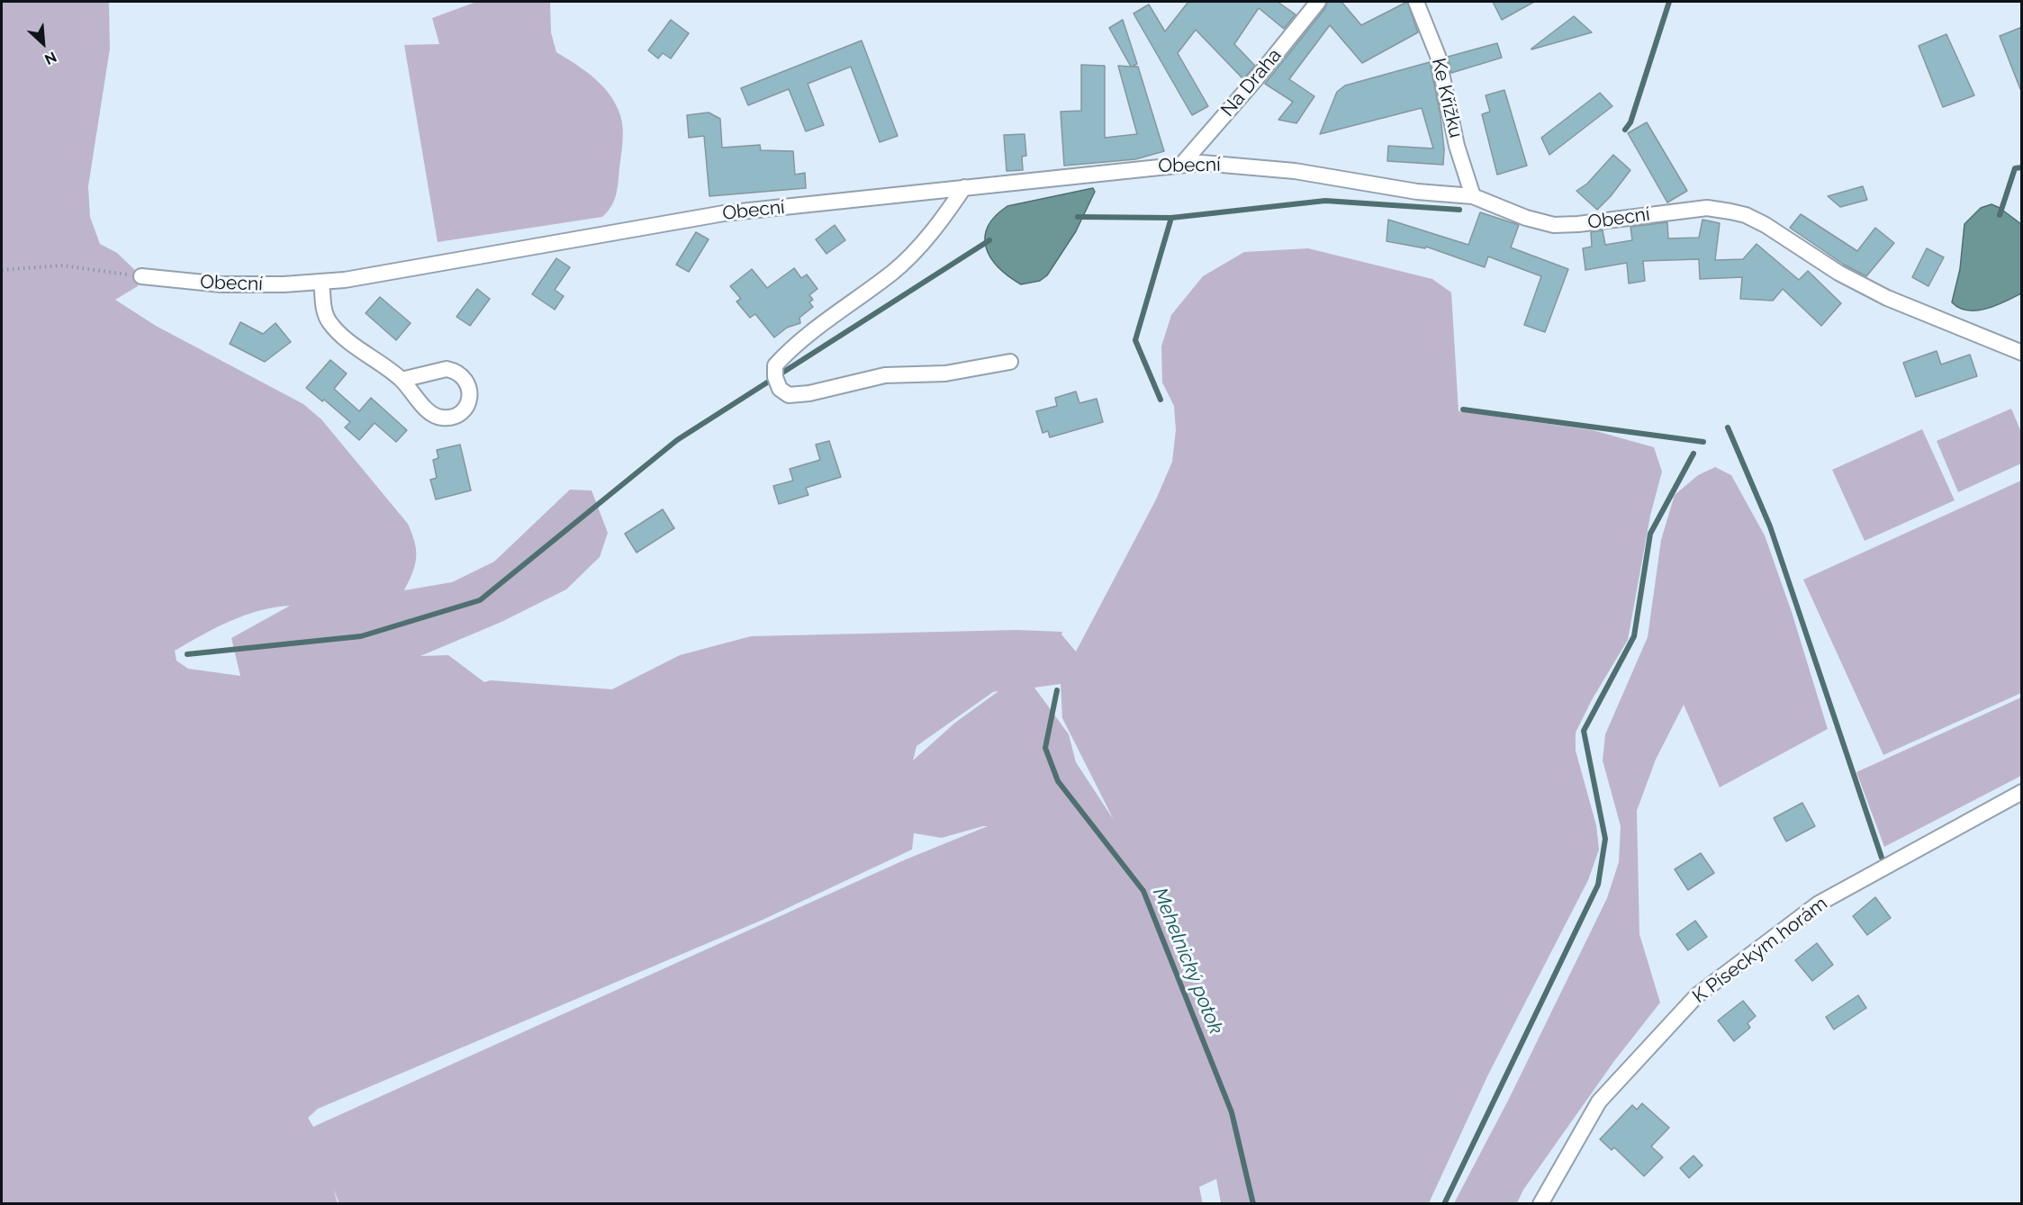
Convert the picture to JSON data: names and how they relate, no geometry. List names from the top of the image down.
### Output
{
  "streets": {
    "street": [
      "Na Draha",
      "Ke Křížku",
      "Obecní",
      "K Píseckým horám"
    ]
  },
  "crossings": [
    ["Na Draha", "Obecní"],
    ["Ke Křížku", "Obecní"]
  ],
  "water": ["Mehelnický potok"],
  "north": "bottom right"
}
